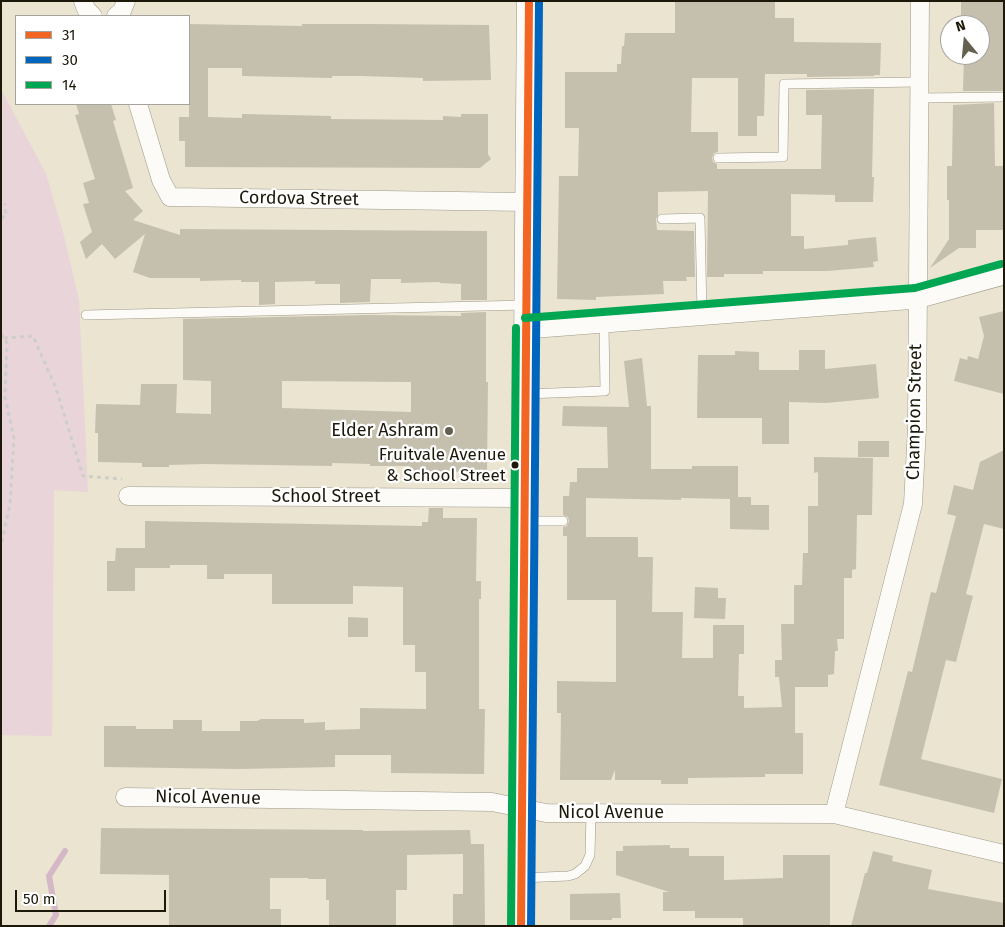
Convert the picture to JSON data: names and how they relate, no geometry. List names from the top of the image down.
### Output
{
  "streets": {
    "street": [
      "Cordova Street",
      "Champion Street",
      "School Street",
      "Nicol Avenue"
    ]
  },
  "crossings": [
    ["Champion Street", "Nicol Avenue"]
  ],
  "places": ["Elder Ashram", "Fruitvale Avenue & School Street"],
  "lines": ["transit line 31", "transit line 30", "transit line 14"],
  "legend": ["31", "30", "14"],
  "scale_bar": "50 m",
  "north": "top"
}
